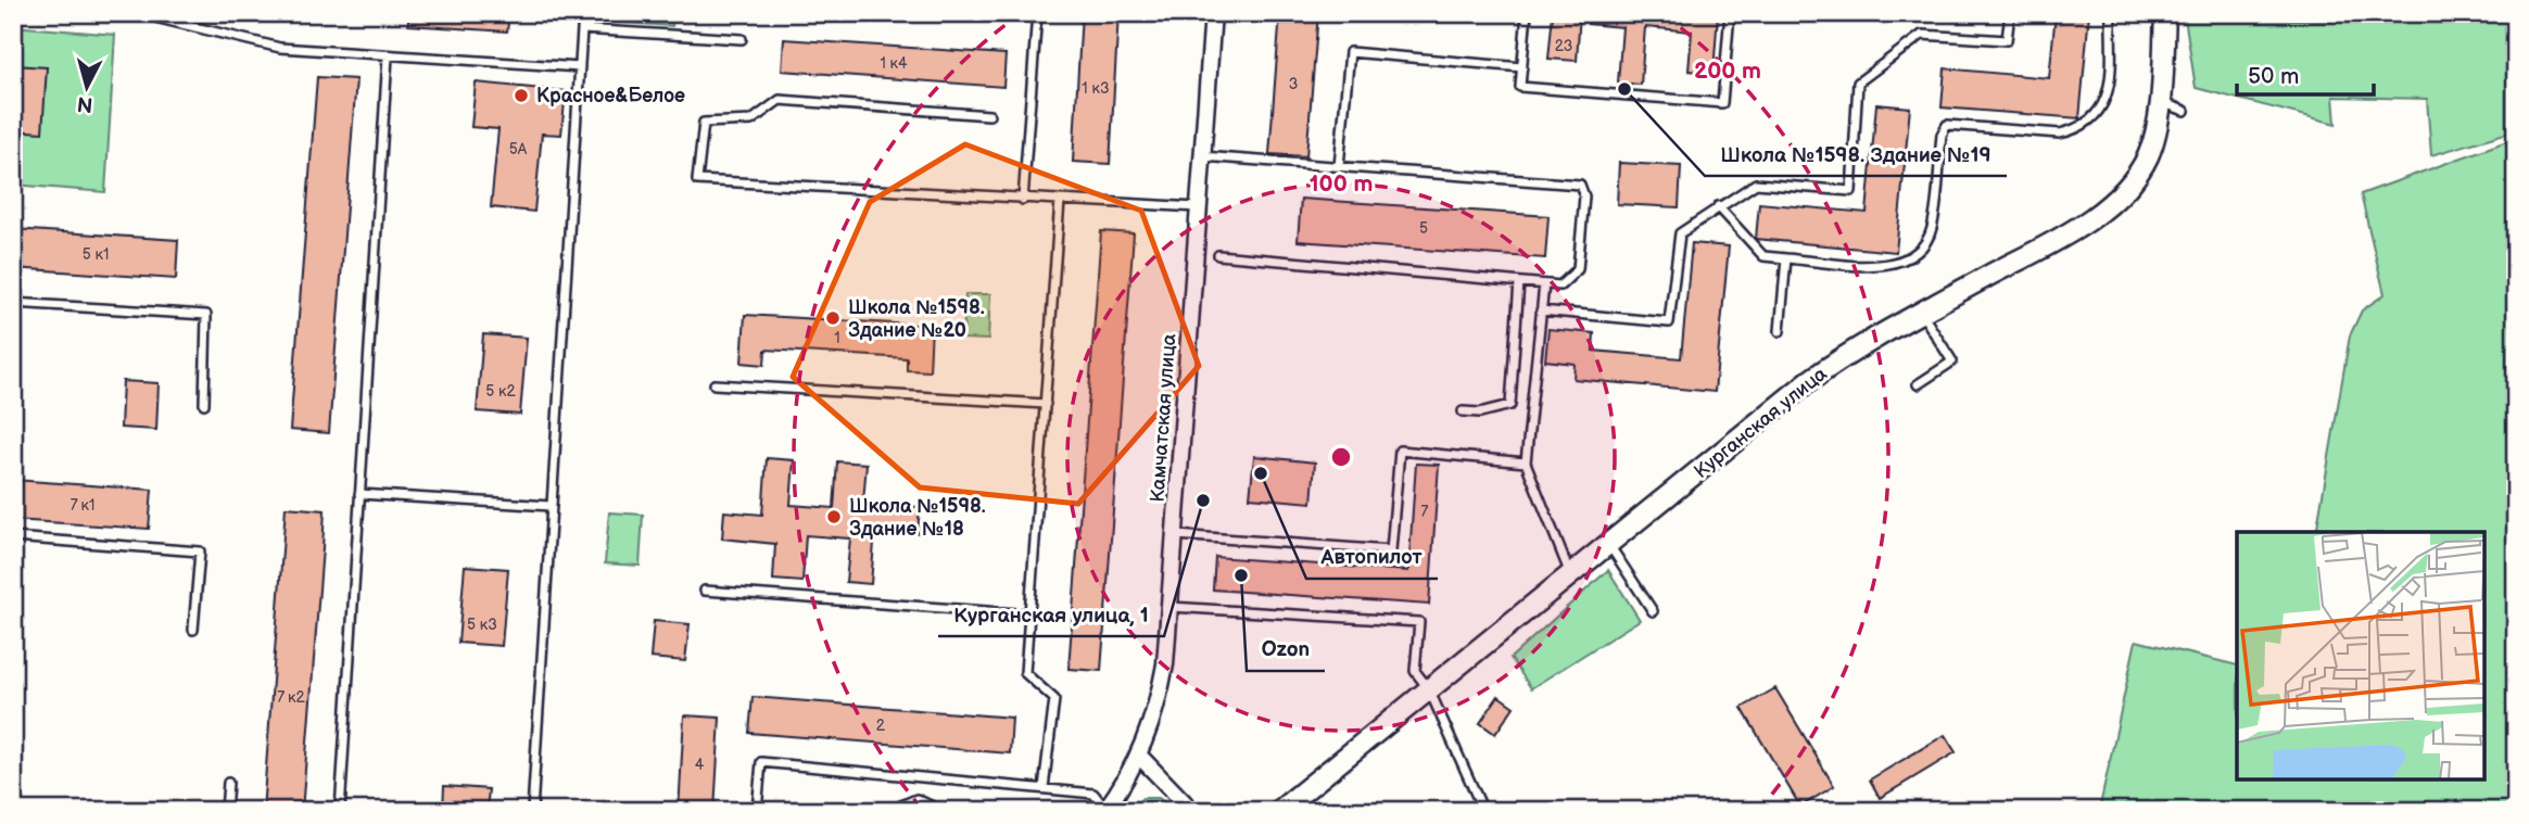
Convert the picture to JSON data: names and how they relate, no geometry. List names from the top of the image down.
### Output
{
  "streets": {
    "street": ["Камчатская улица", "Курганская улица"]
  },
  "places": [
    "Школа №1598. Здание №19",
    "Красное&Белое",
    "Школа №1598. Здание №20",
    "Автопилот",
    "Курганская улица, 1",
    "Школа №1598. Здание №18",
    "Ozon"
  ],
  "house_numbers": [
    "23",
    "1 к4",
    "3",
    "1 к3",
    "5А",
    "5",
    "5 к1",
    "1",
    "5 к2",
    "7 к1",
    "7",
    "5 к3",
    "7 к2",
    "2",
    "4"
  ],
  "scale_bar": "50 m",
  "north": "bottom",
  "rings": ["200 m", "100 m"]
}
